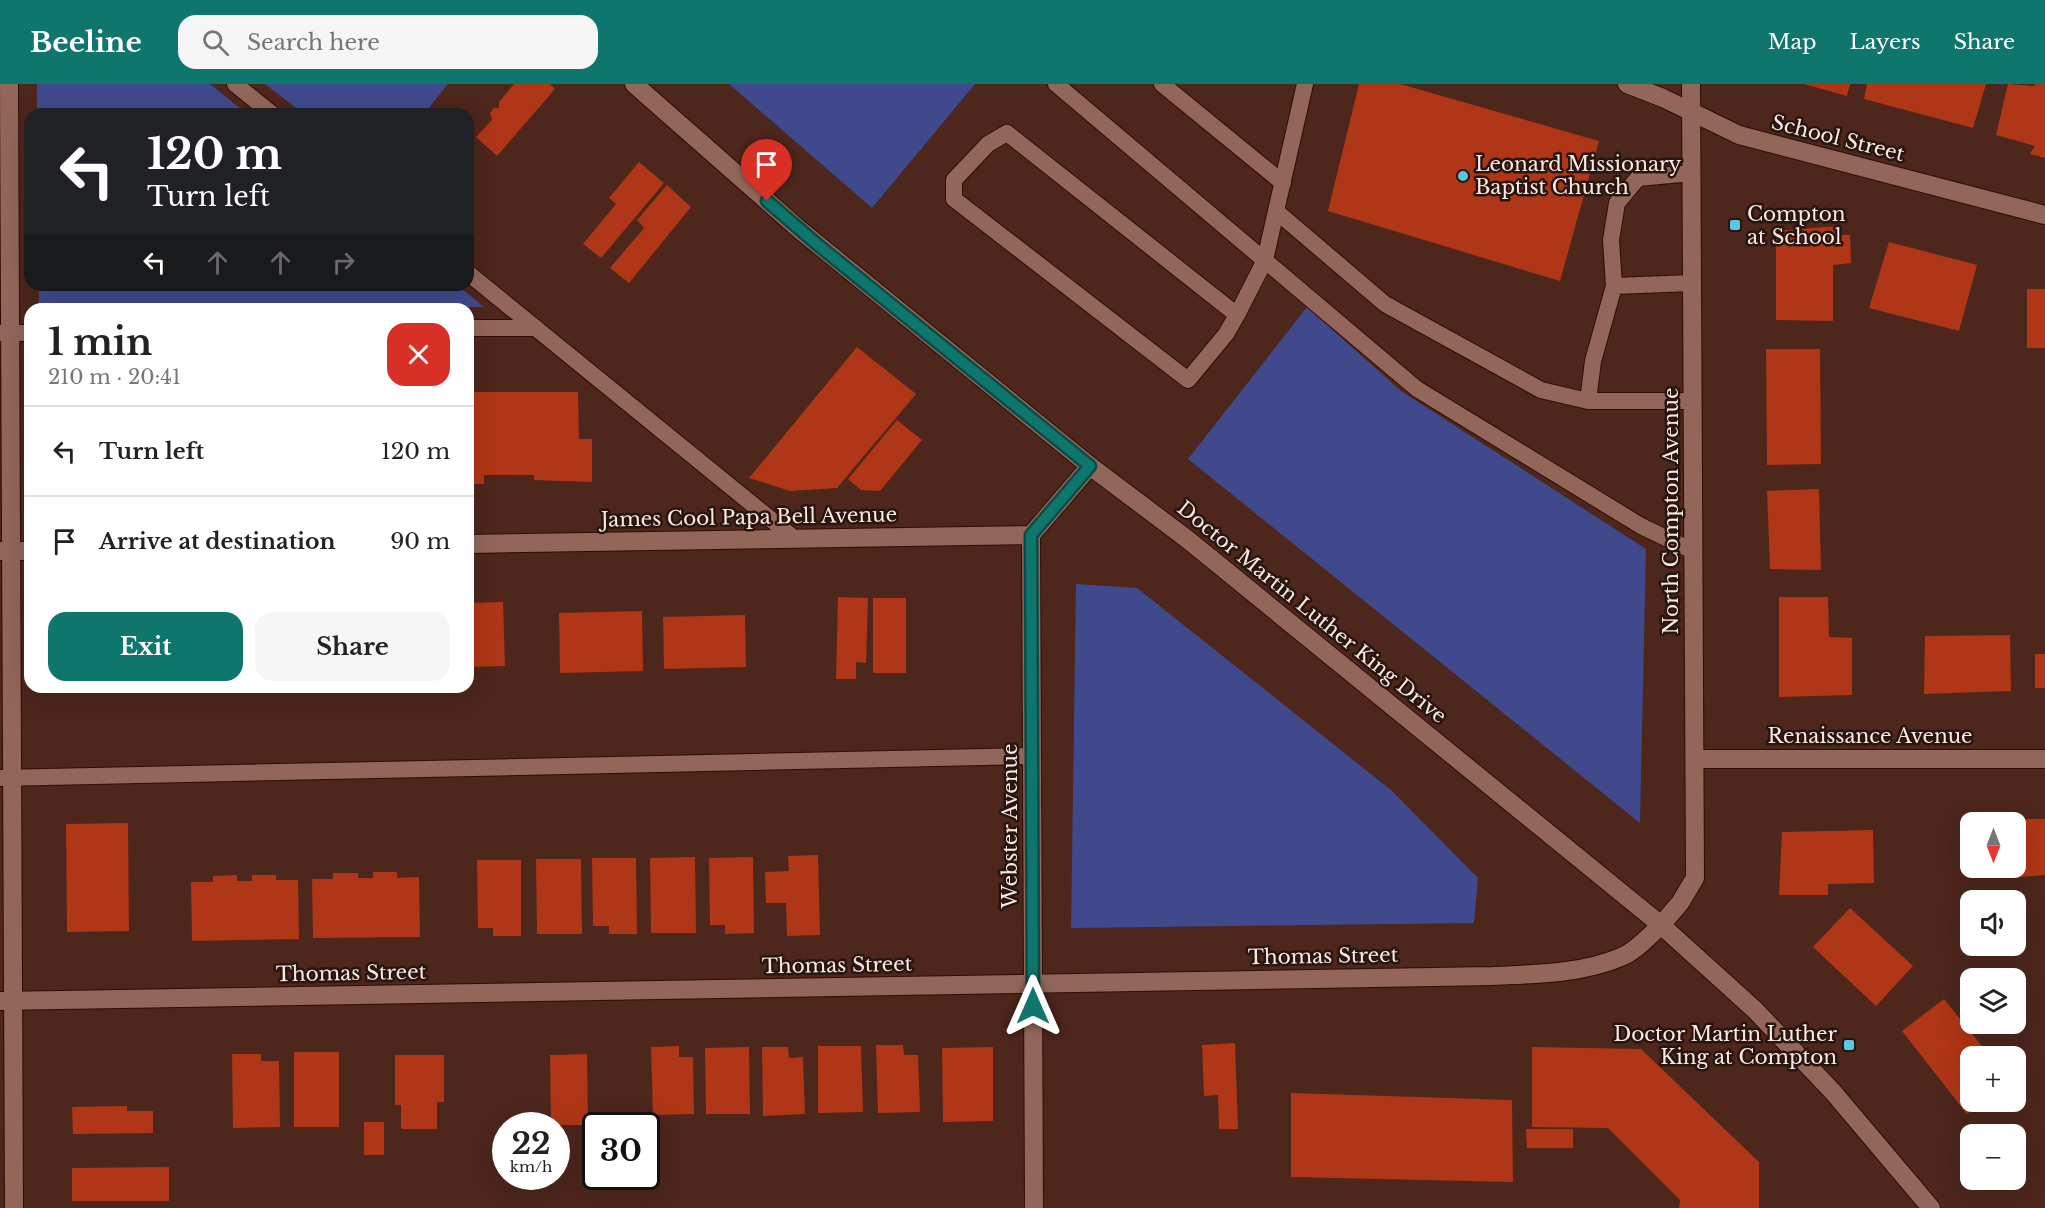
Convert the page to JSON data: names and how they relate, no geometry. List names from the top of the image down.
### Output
{
  "streets": {
    "street": [
      "School Street",
      "North Compton Avenue",
      "James Cool Papa Bell Avenue",
      "Doctor Martin Luther King Drive",
      "Renaissance Avenue",
      "Webster Avenue",
      "Thomas Street"
    ]
  },
  "crossings": [
    ["School Street", "North Compton Avenue"],
    ["North Compton Avenue", "Doctor Martin Luther King Drive"],
    ["North Compton Avenue", "Renaissance Avenue"],
    ["North Compton Avenue", "Thomas Street"],
    ["James Cool Papa Bell Avenue", "Webster Avenue"],
    ["Doctor Martin Luther King Drive", "Thomas Street"],
    ["Webster Avenue", "Thomas Street"]
  ],
  "places": {
    "other": ["Leonard Missionary Baptist Church"],
    "transit": ["Compton at School", "Doctor Martin Luther King at Compton"]
  },
  "north": "bottom",
  "page": {
    "header": "Beeline",
    "search": "Search here",
    "nav": ["Map", "Layers", "Share"],
    "turn": ["120 m", "Turn left"],
    "heading": ["1 min", "210 m · 20:41"],
    "list": [
      {
        "name": "Turn left",
        "value": "120 m"
      },
      {
        "name": "Arrive at destination",
        "value": "90 m"
      }
    ],
    "buttons": ["Exit", "Share"],
    "map_buttons": ["+", "−"],
    "speed": "22 km/h",
    "limit": "30"
  }
}
